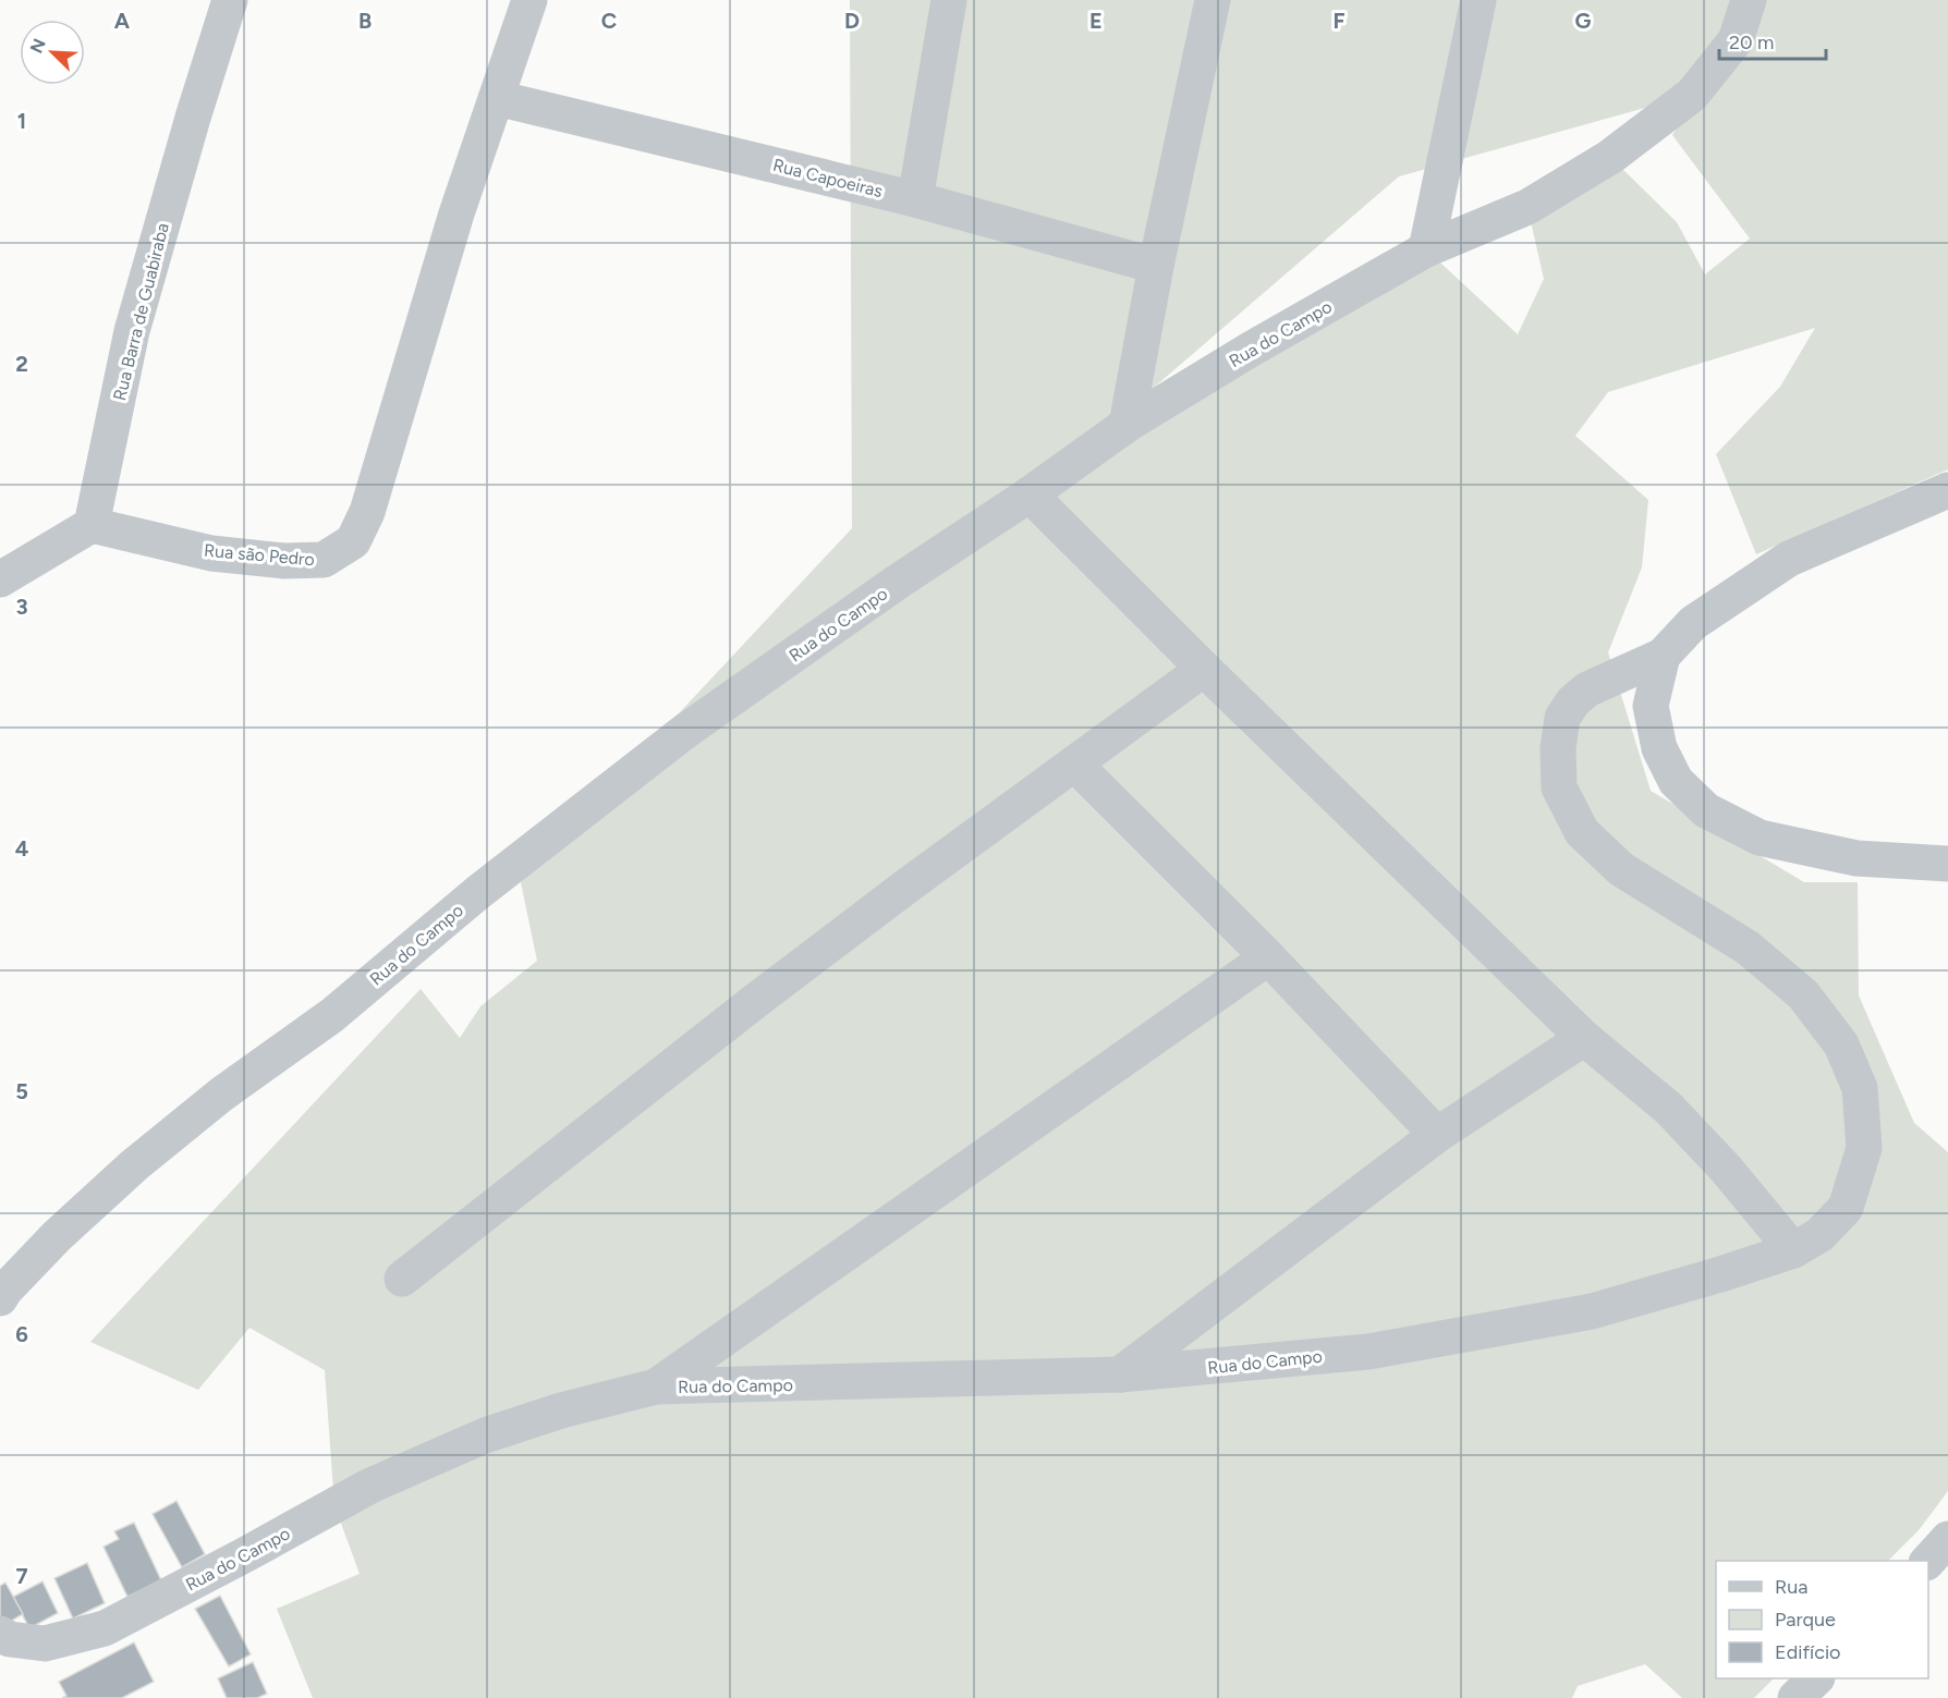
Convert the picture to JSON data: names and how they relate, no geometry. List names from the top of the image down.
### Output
{
  "streets": {
    "street": [
      "Rua Capoeiras",
      "Rua Barra de Guabiraba",
      "Rua do Campo",
      "Rua são Pedro"
    ]
  },
  "crossings": [
    ["Rua Capoeiras", "Rua são Pedro"],
    ["Rua Barra de Guabiraba", "Rua são Pedro"]
  ],
  "legend": ["Rua", "Parque", "Edifício"],
  "scale_bar": "20 m",
  "north": "top left",
  "grid": {
    "columns": [
      "A",
      "B",
      "C",
      "D",
      "E",
      "F",
      "G"
    ],
    "rows": [
      "1",
      "2",
      "3",
      "4",
      "5",
      "6",
      "7"
    ]
  }
}
